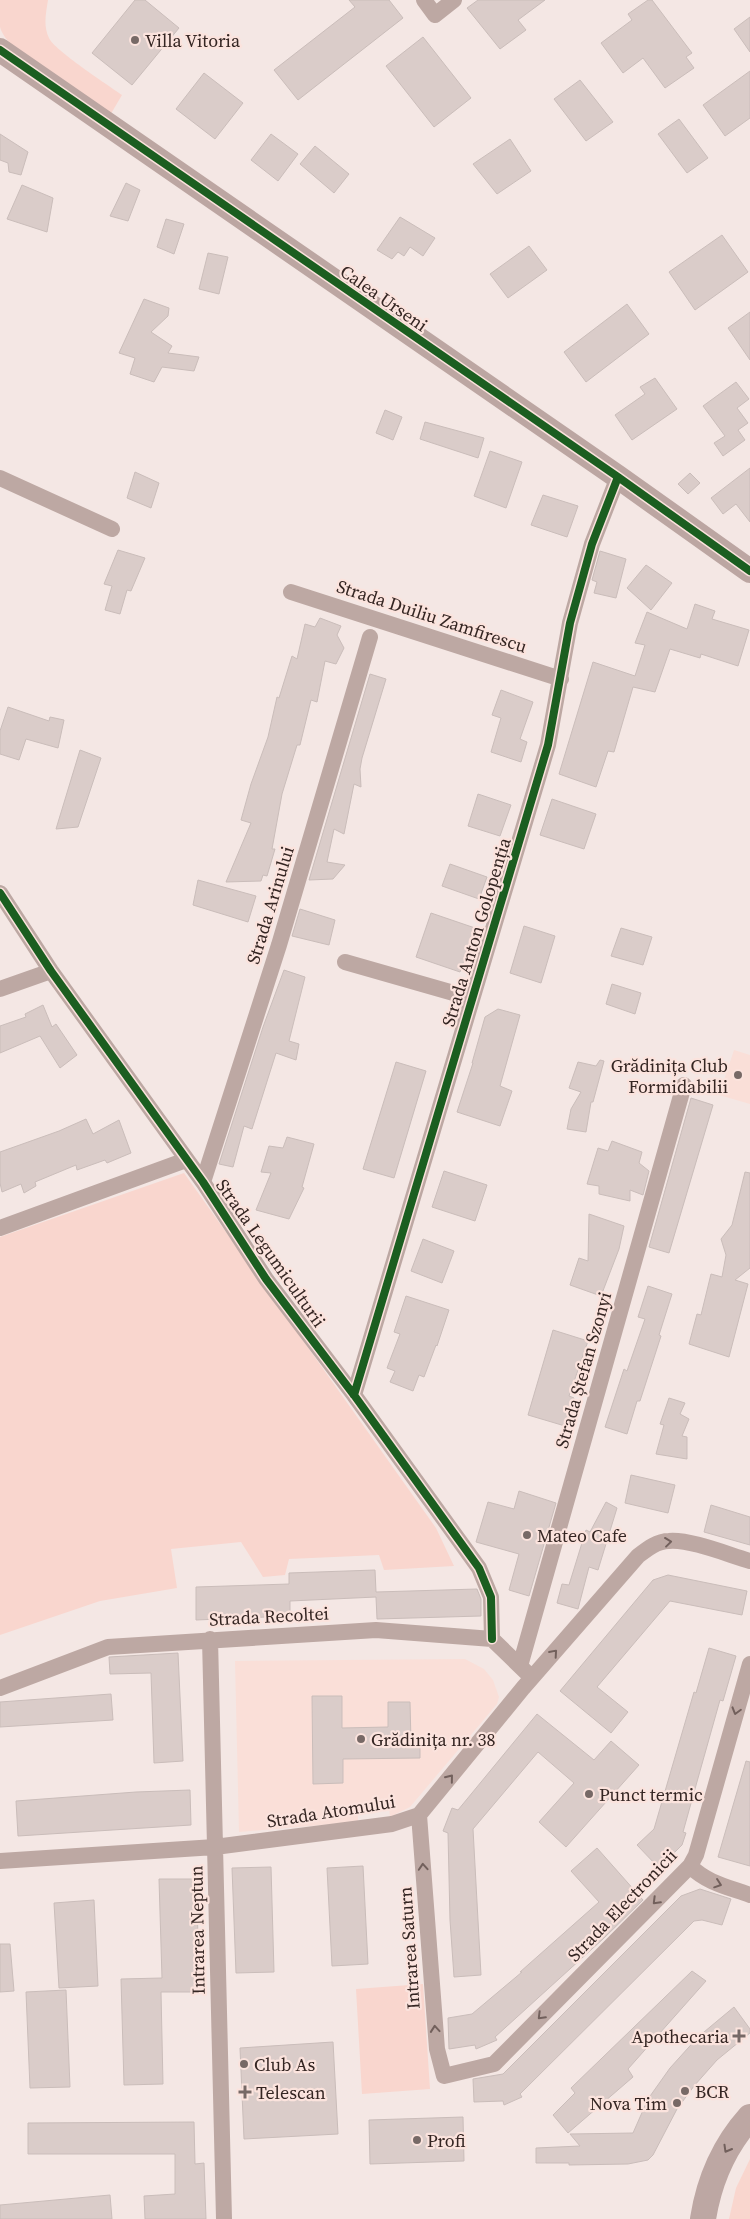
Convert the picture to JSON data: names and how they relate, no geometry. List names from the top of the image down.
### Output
{
  "streets": {
    "street": [
      "Calea Urseni",
      "Strada Duiliu Zamfirescu",
      "Strada Arinului",
      "Strada Anton Golopenția",
      "Strada Legumiculturii",
      "Strada Ștefan Szonyi",
      "Strada Recoltei",
      "Strada Atomului",
      "Strada Electronicii",
      "Intrarea Neptun",
      "Intrarea Saturn"
    ]
  },
  "crossings": [
    ["Calea Urseni", "Strada Anton Golopenția"],
    ["Strada Duiliu Zamfirescu", "Strada Anton Golopenția"],
    ["Strada Arinului", "Strada Legumiculturii"],
    ["Strada Anton Golopenția", "Strada Legumiculturii"],
    ["Strada Legumiculturii", "Strada Recoltei"],
    ["Strada Recoltei", "Intrarea Neptun"],
    ["Strada Atomului", "Intrarea Neptun"],
    ["Strada Atomului", "Intrarea Saturn"],
    ["Strada Electronicii", "Intrarea Saturn"]
  ],
  "one_way": ["Strada Atomului", "Strada Electronicii", "Intrarea Saturn"],
  "places": {
    "other": [
      "Villa Vitoria",
      "Grădinița Club Formidabilii",
      "Mateo Cafe",
      "Grădinița nr. 38",
      "Punct termic",
      "Club As",
      "BCR",
      "Nova Tim",
      "Profi"
    ],
    "health": ["Apothecaria", "Telescan"]
  }
}
